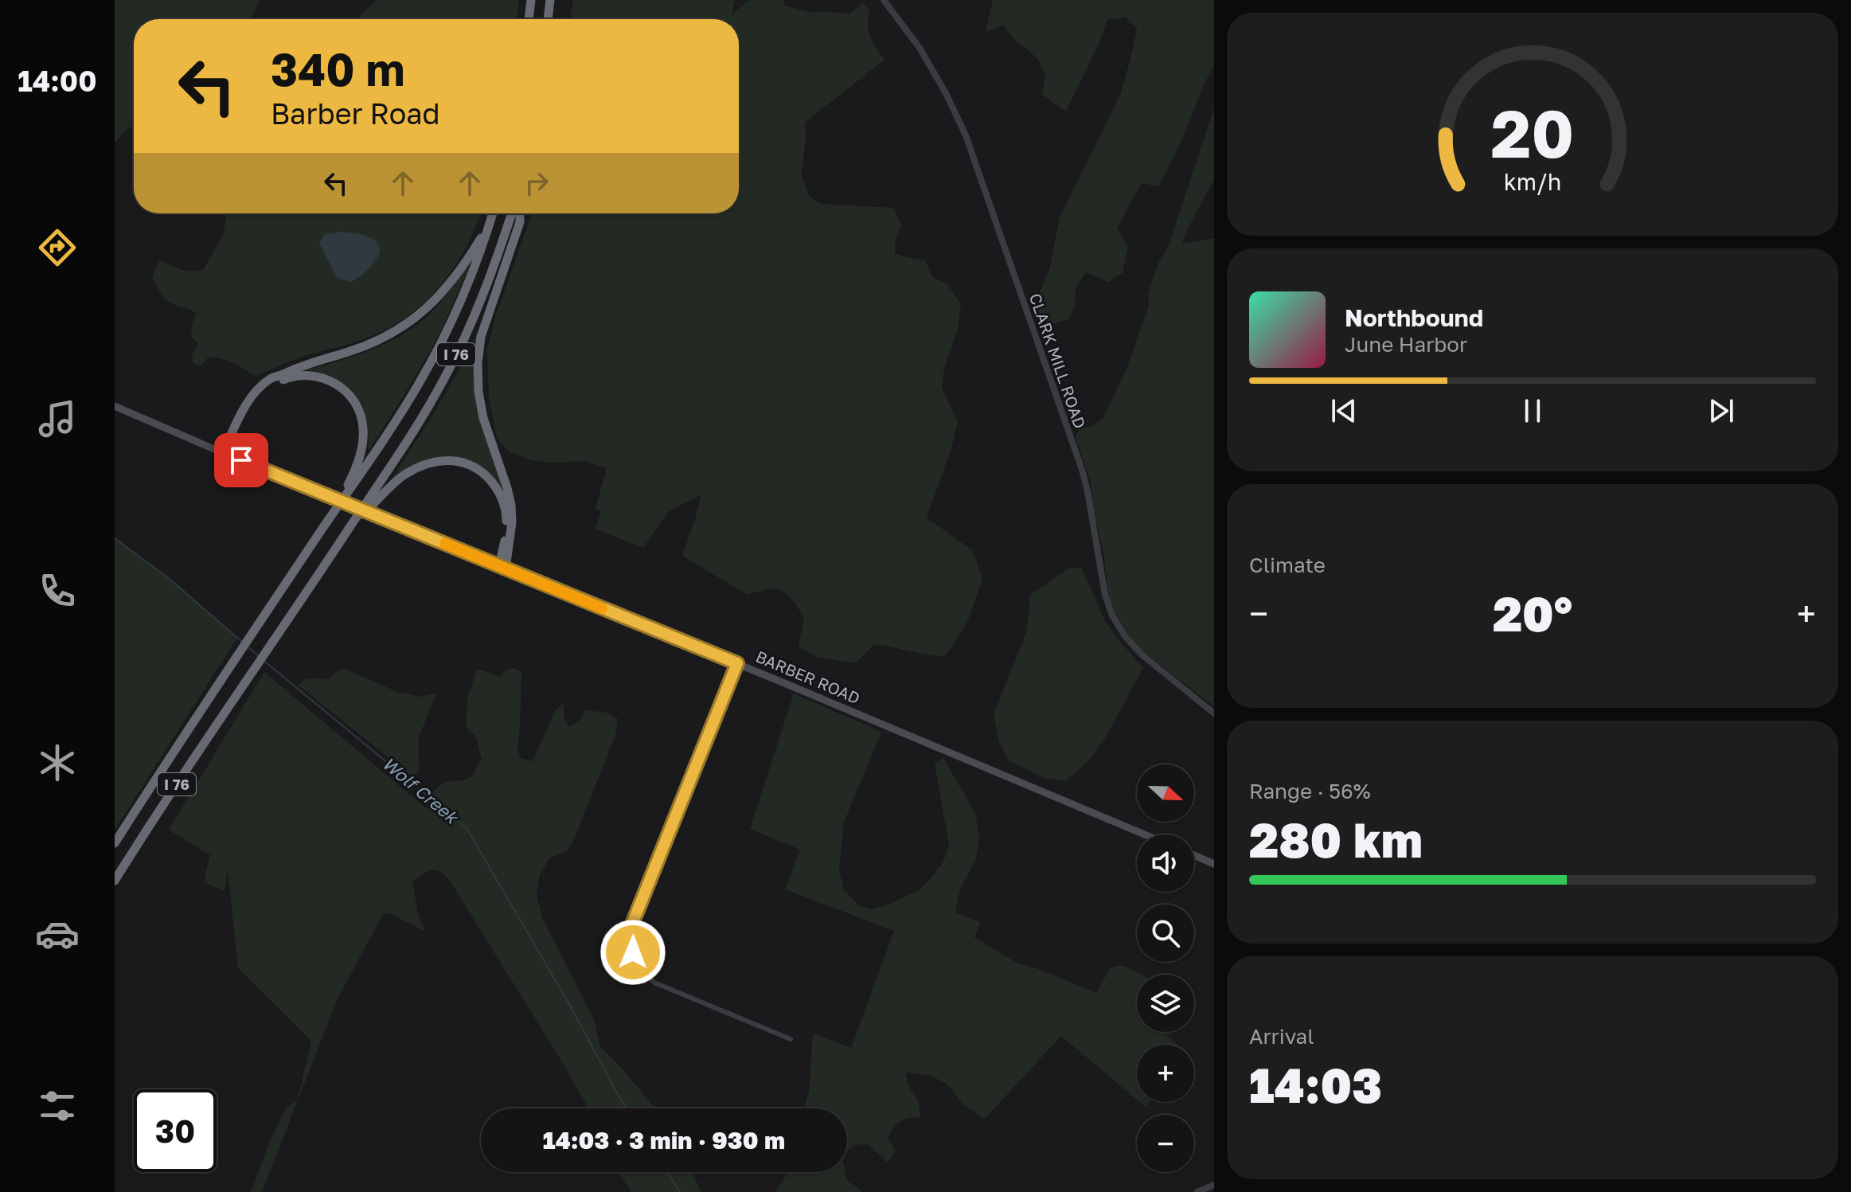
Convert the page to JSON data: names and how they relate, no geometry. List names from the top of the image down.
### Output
{
  "streets": {
    "highway": ["I 76"],
    "main road": ["BARBER ROAD"],
    "street": ["CLARK MILL ROAD"]
  },
  "water": ["Wolf Creek"],
  "north": "right",
  "page": {
    "tabs": "14:00",
    "turn": ["340 m", "Barber Road"],
    "song": ["Northbound", "June Harbor"],
    "tile": [
      "Climate",
      ["Range · 56%", "280 km"],
      ["Arrival", "14:03"]
    ],
    "heat": ["−", "20°", "+"],
    "map_buttons": ["+", "−"],
    "limit": "30",
    "trip": "14:03 · 3 min · 930 m",
    "gauge": ["20", "km/h"]
  }
}
